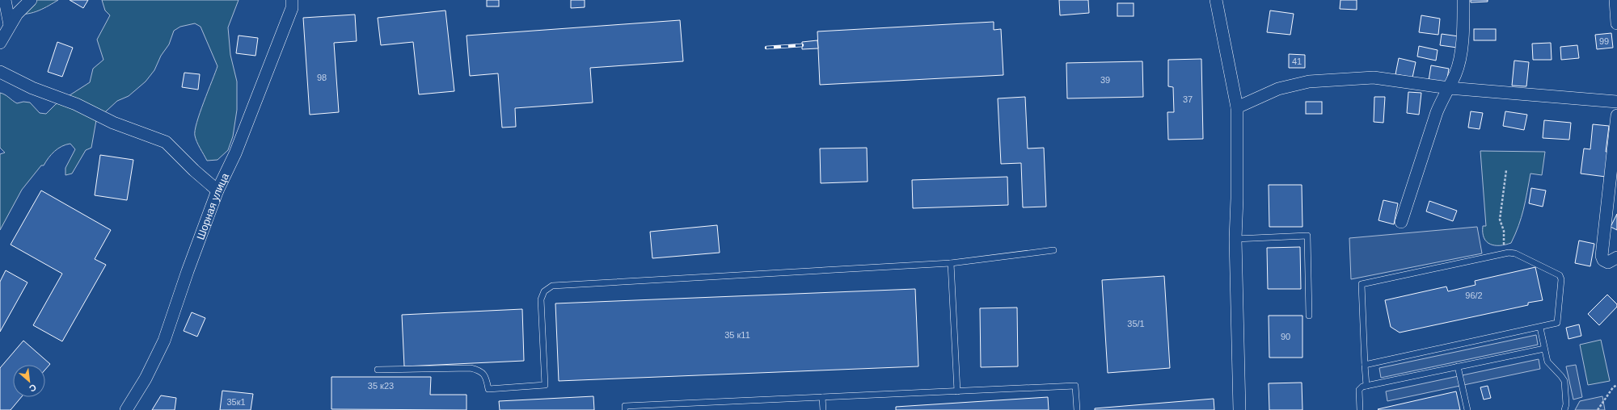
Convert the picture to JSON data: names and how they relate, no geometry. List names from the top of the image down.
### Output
{
  "streets": {
    "street": ["Шорная улица"]
  },
  "house_numbers": [
    "99",
    "41",
    "98",
    "39",
    "37",
    "96/2",
    "35/1",
    "35 к11",
    "90",
    "35 к23",
    "35к1"
  ],
  "north": "bottom right"
}
